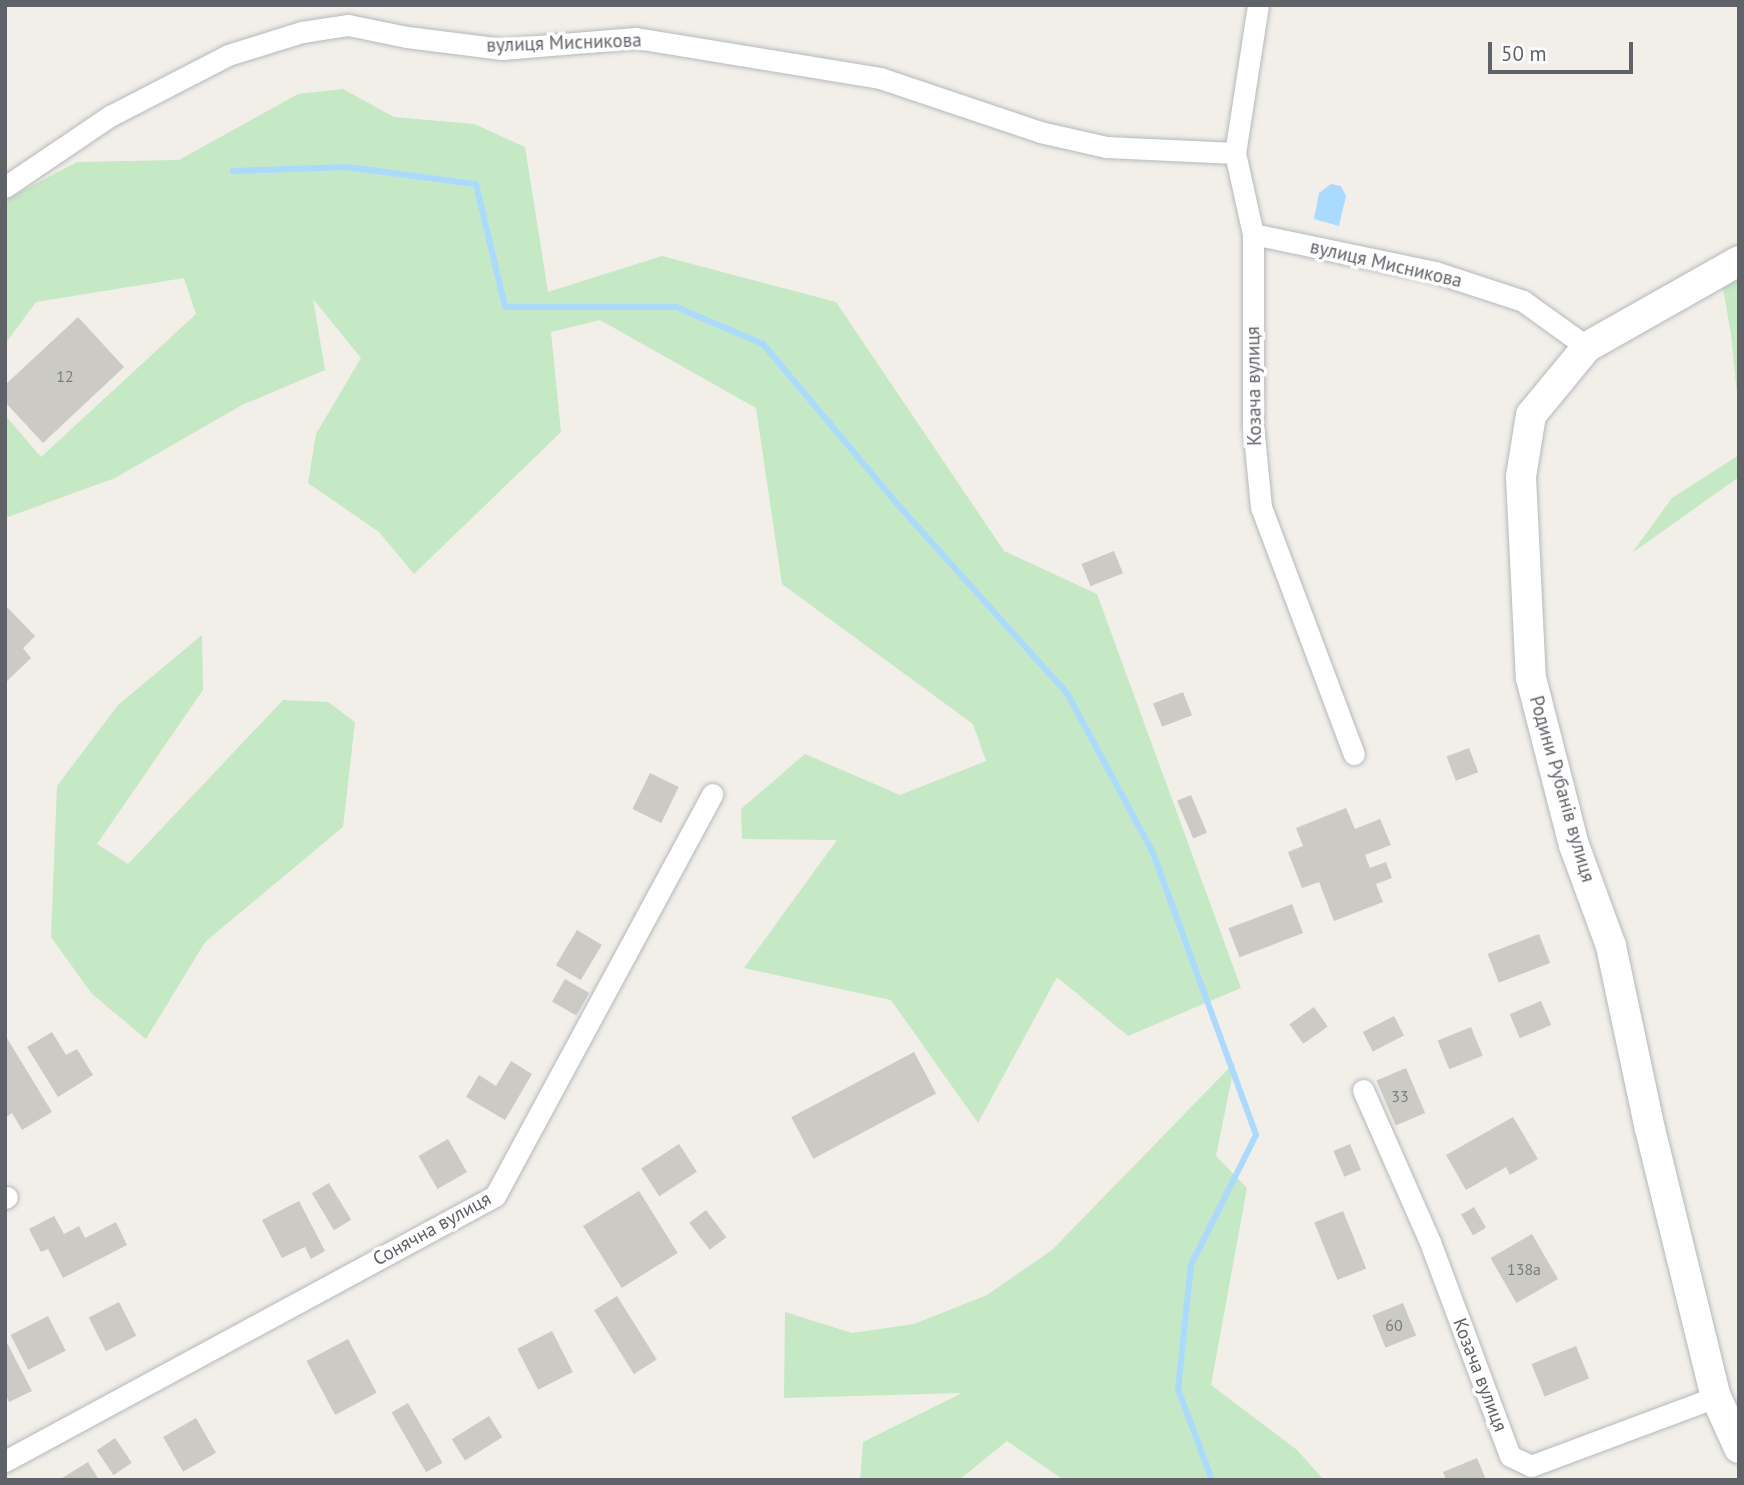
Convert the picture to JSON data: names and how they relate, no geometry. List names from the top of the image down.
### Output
{
  "streets": {
    "street": [
      "вулиця Мисникова",
      "Козача вулиця",
      "Родини Рубанів вулиця",
      "Сонячна вулиця"
    ]
  },
  "crossings": [
    ["вулиця Мисникова", "Козача вулиця"],
    ["вулиця Мисникова", "Родини Рубанів вулиця"],
    ["Козача вулиця", "Родини Рубанів вулиця"]
  ],
  "house_numbers": [
    "12",
    "33",
    "138а",
    "60"
  ],
  "scale_bar": "50 m"
}
